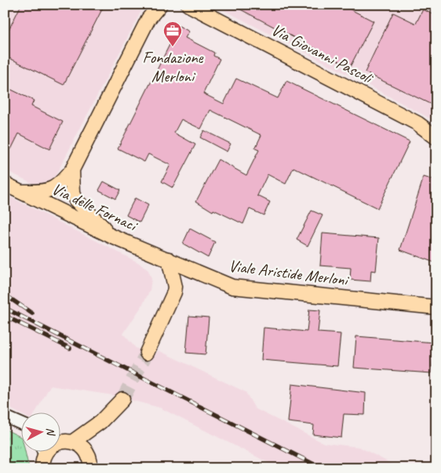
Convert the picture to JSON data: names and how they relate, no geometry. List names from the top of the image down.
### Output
{
  "streets": {
    "main road": ["Via Giovanni Pascoli", "Via delle Fornaci", "Viale Aristide Merloni"]
  },
  "crossings": [
    ["Via delle Fornaci", "Viale Aristide Merloni"]
  ],
  "places": {
    "office": ["Fondazione Merloni"]
  },
  "north": "right"
}
